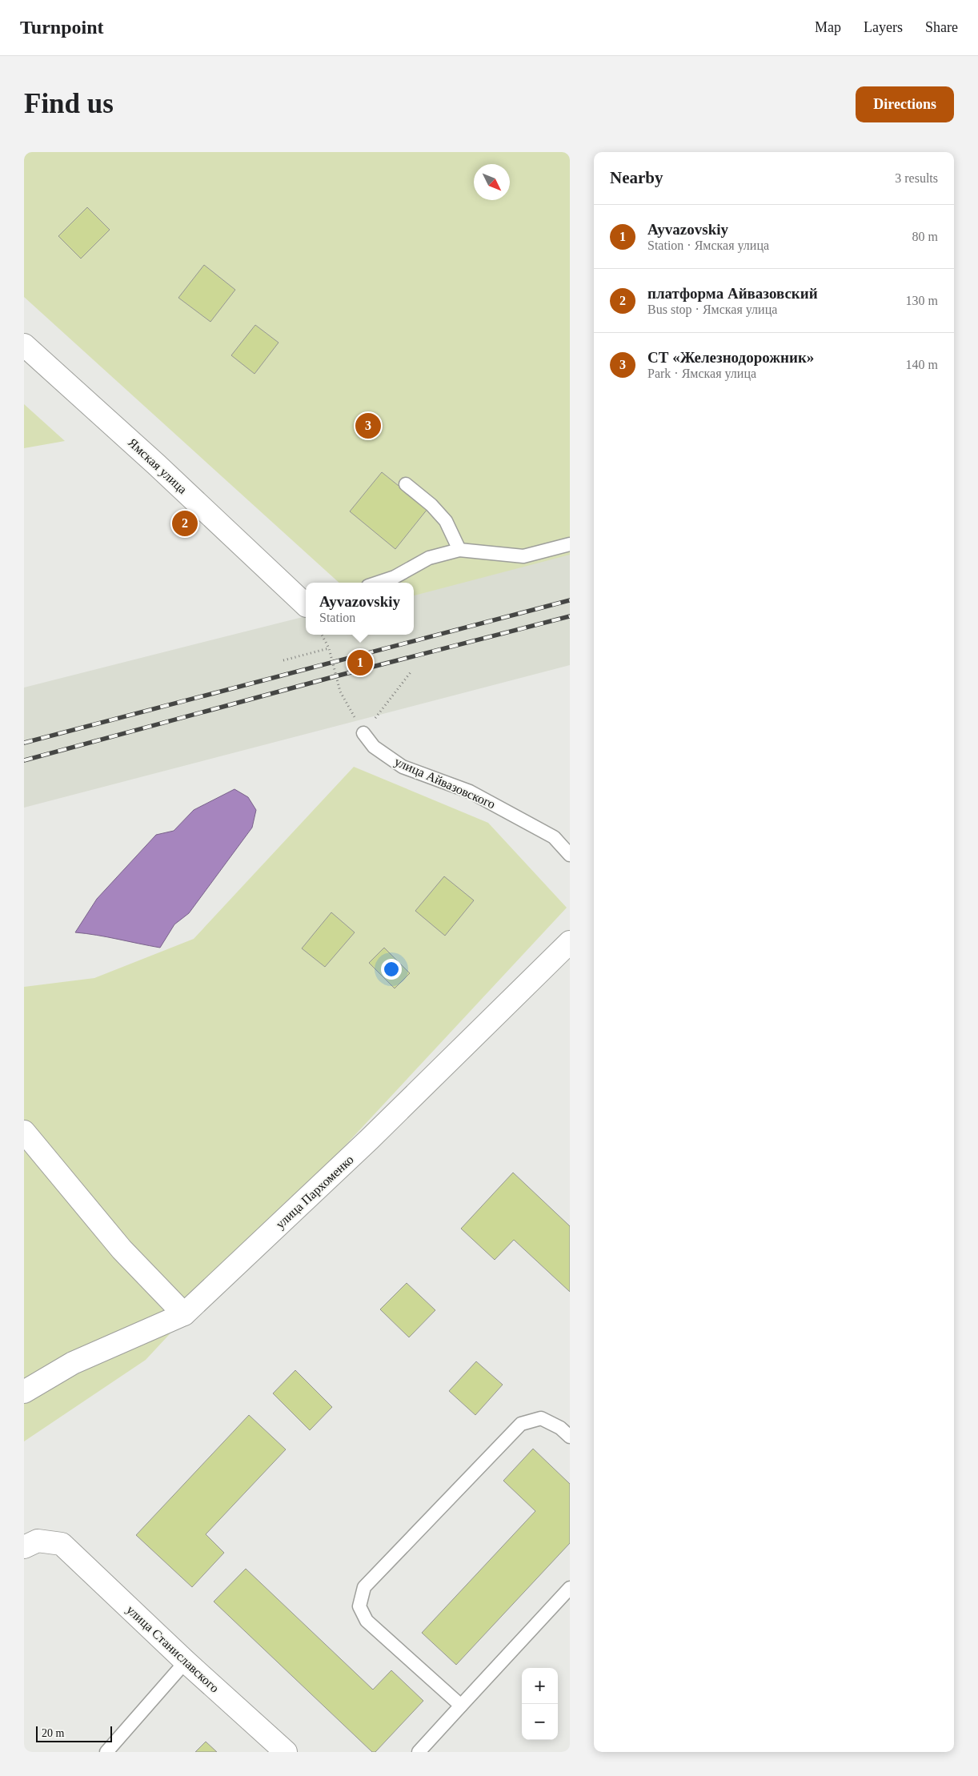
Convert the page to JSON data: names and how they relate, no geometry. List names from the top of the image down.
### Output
{
  "streets": {
    "street": ["Ямская улица", "улица Пархоменко", "улица Станиславского"],
    "lane": ["улица Айвазовского"]
  },
  "scale_bar": "20 m",
  "north": "bottom right",
  "page": {
    "header": "Turnpoint",
    "nav": ["Map", "Layers", "Share"],
    "buttons": "Directions",
    "title": "Find us",
    "heading": ["Nearby", "3 results"],
    "list": [
      {
        "mark": "1",
        "name": "Ayvazovskiy",
        "note": "Station · Ямская улица",
        "value": "80 m"
      },
      {
        "mark": "2",
        "name": "платформа Айвазовский",
        "note": "Bus stop · Ямская улица",
        "value": "130 m"
      },
      {
        "mark": "3",
        "name": "СТ «Железнодорожник»",
        "note": "Park · Ямская улица",
        "value": "140 m"
      }
    ],
    "pins": ["3", "2", "1"],
    "popup": ["Ayvazovskiy", "Station"],
    "map_buttons": ["+", "−"],
    "scale": "20 m"
  }
}
